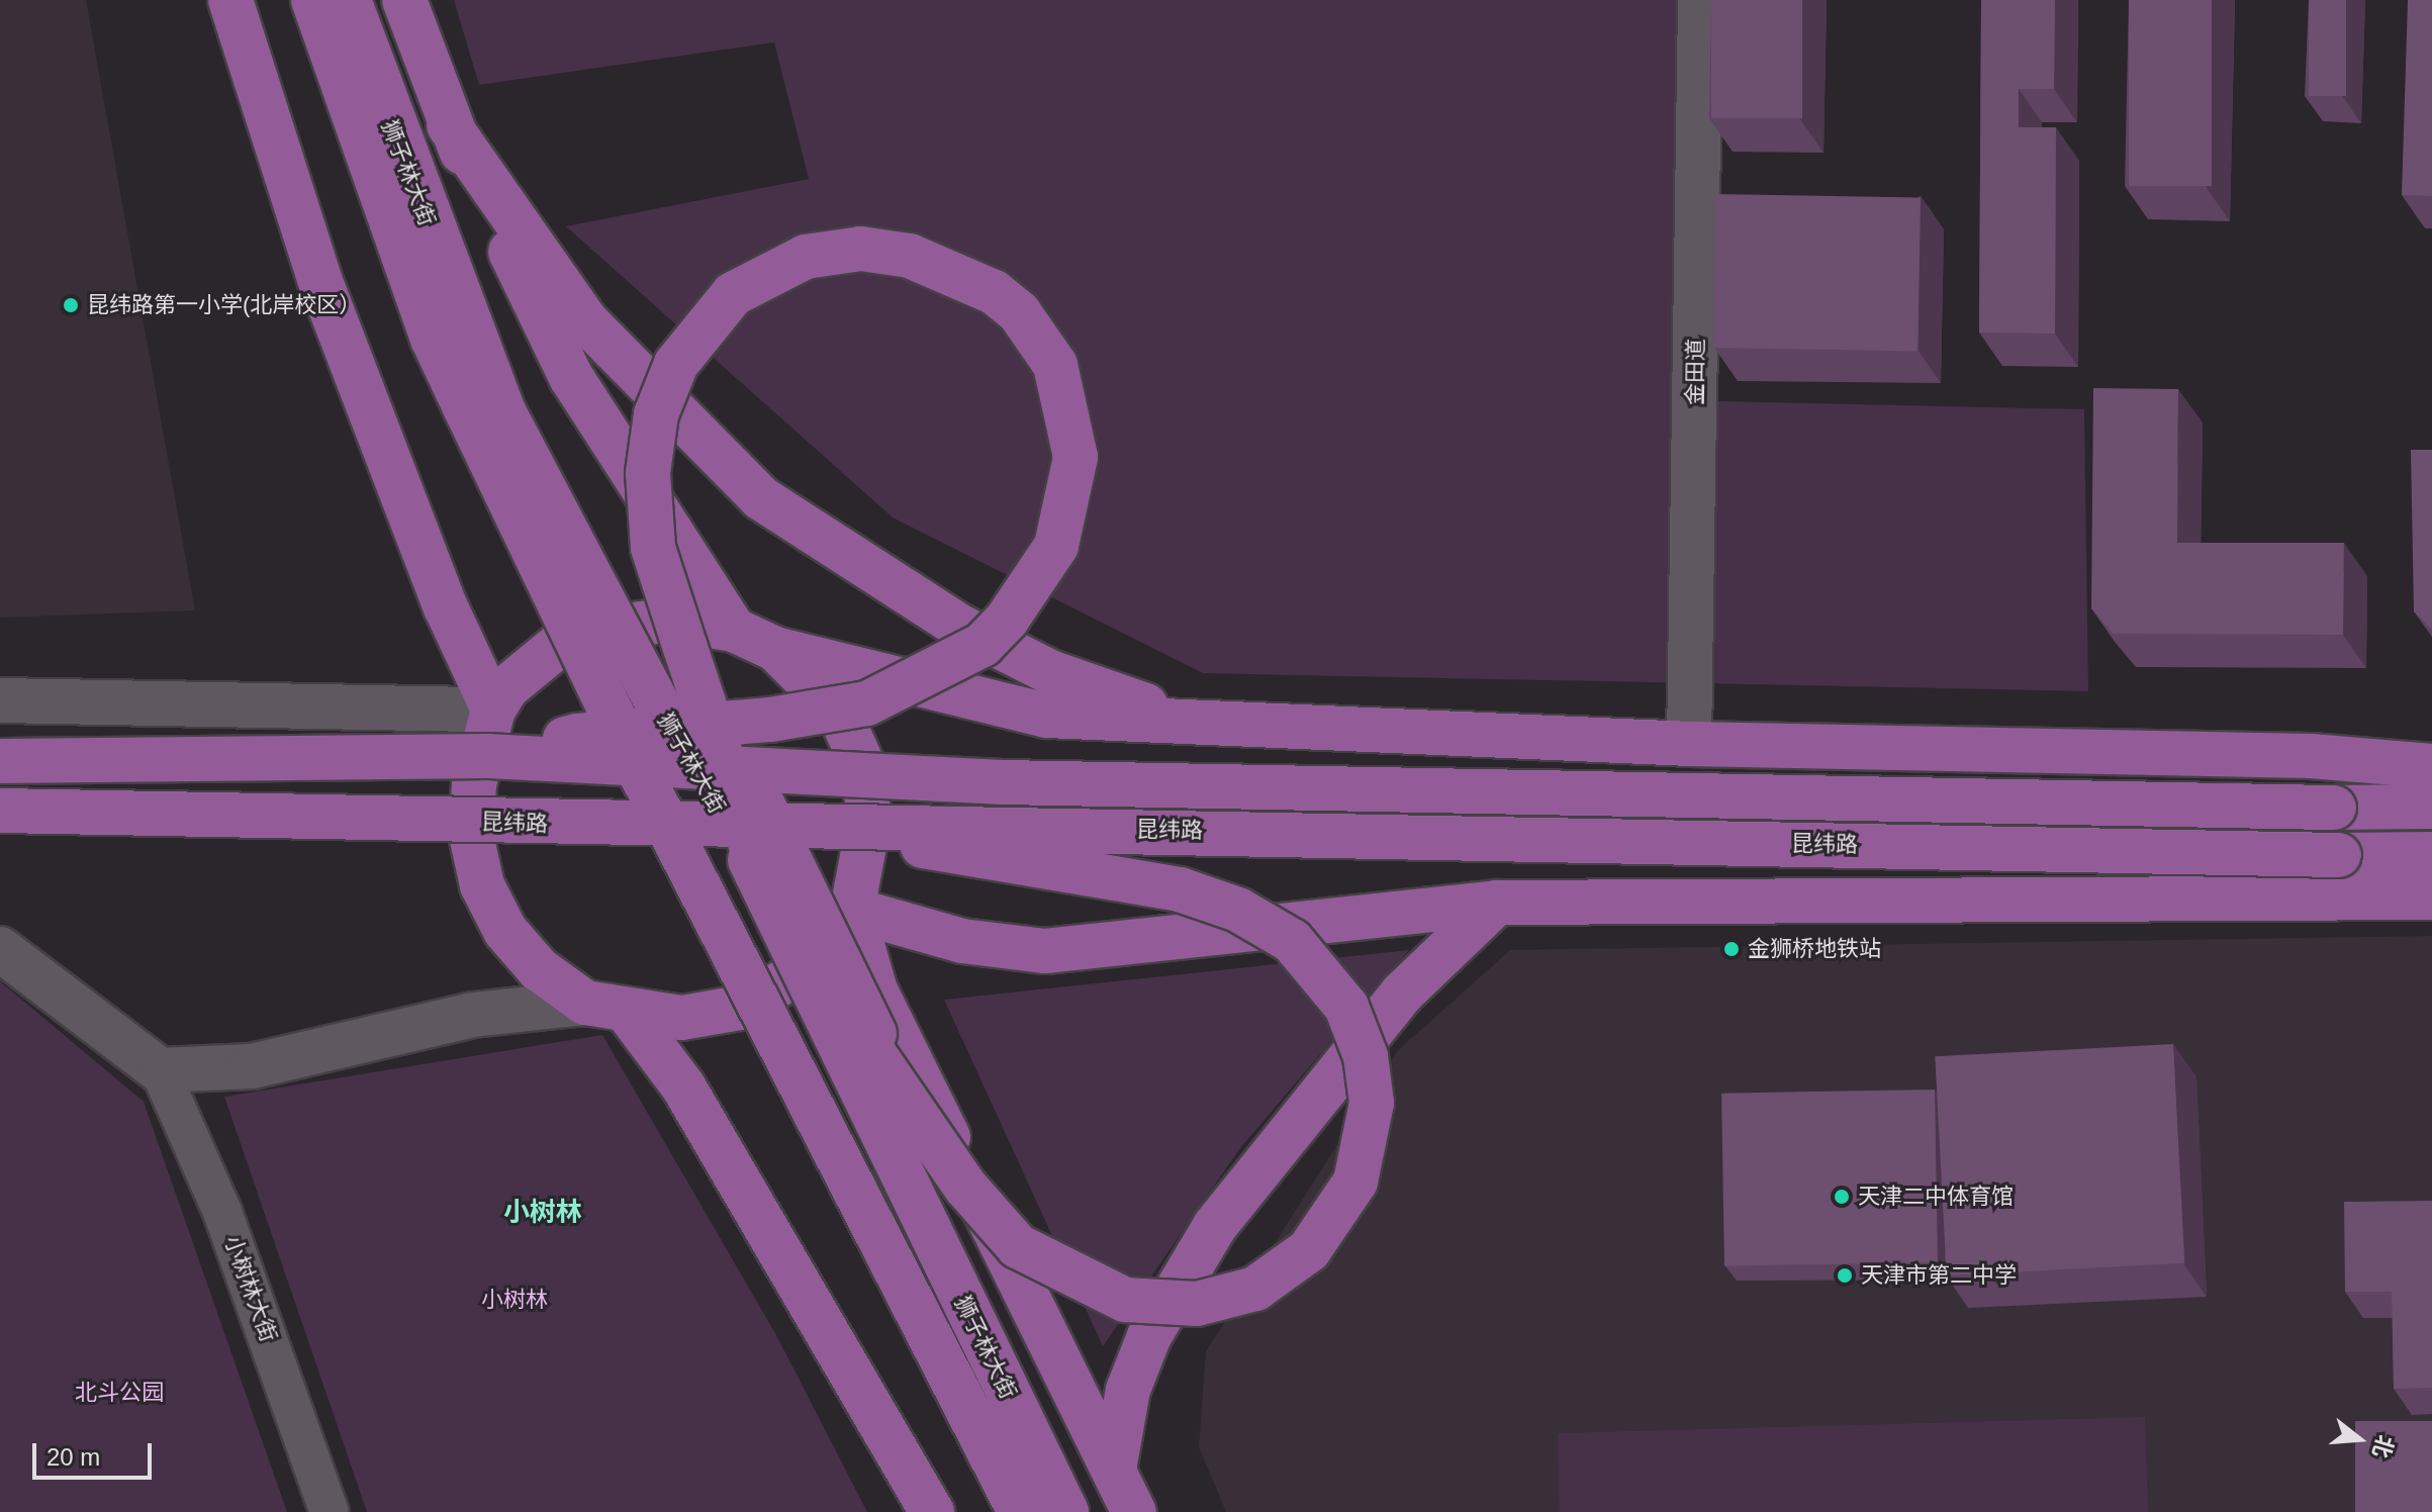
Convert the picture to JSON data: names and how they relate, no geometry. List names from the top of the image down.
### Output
{
  "streets": {
    "main road": ["狮子林大街", "金田道", "昆纬路"],
    "street": ["小树林大街"]
  },
  "districts": ["小树林"],
  "parks": ["小树林", "北斗公园"],
  "places": [
    "昆纬路第一小学(北岸校区）",
    "金狮桥地铁站",
    "天津二中体育馆",
    "天津市第二中学"
  ],
  "scale_bar": "20 m",
  "north": "right"
}
